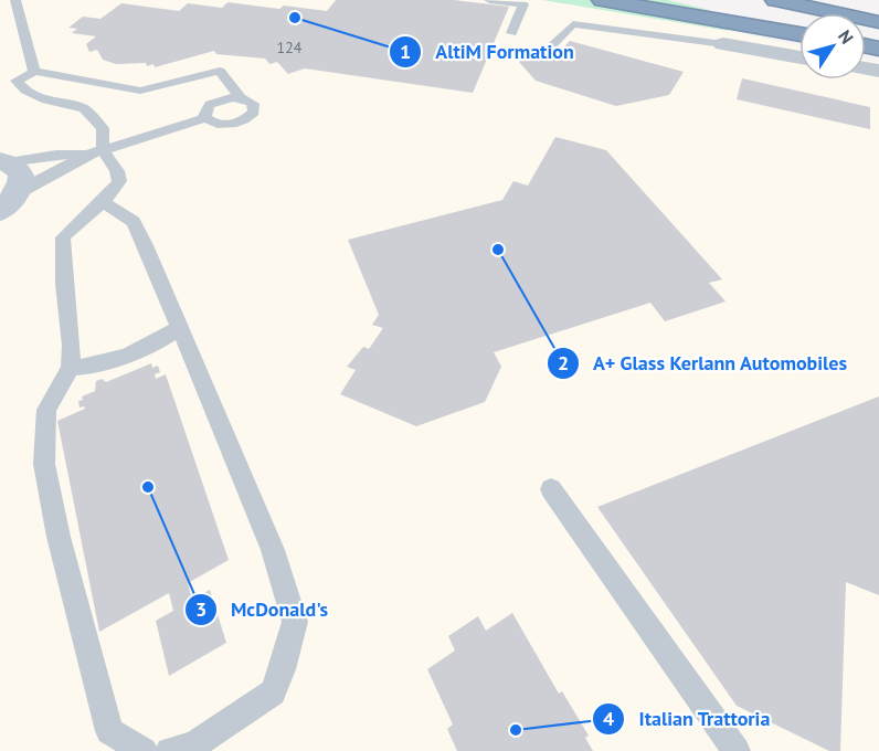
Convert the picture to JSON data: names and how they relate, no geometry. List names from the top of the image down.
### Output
{
  "places": [
    "AltiM Formation",
    "A+ Glass Kerlann Automobiles",
    "McDonald's",
    "Italian Trattoria"
  ],
  "house_numbers": ["124"],
  "north": "top right"
}
